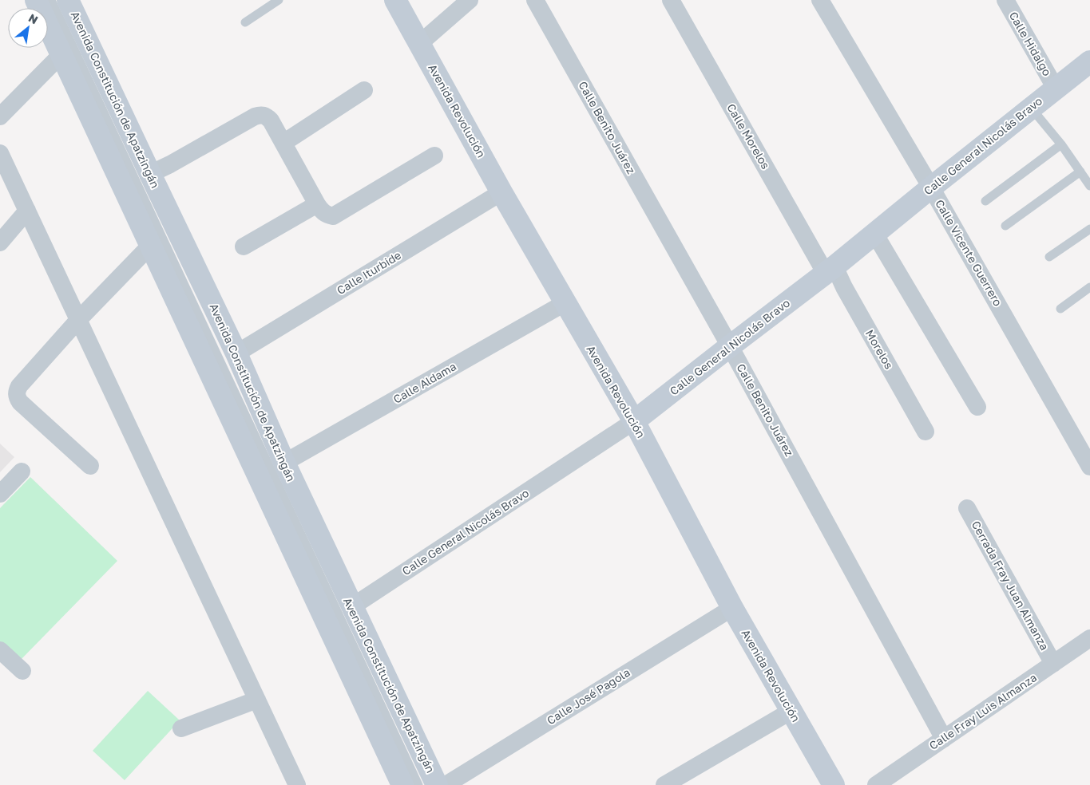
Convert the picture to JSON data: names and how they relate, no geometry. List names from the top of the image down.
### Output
{
  "streets": {
    "street": [
      "Calle Hidalgo",
      "Avenida Constitución de Apatzingán",
      "Avenida Revolución",
      "Calle Benito Juárez",
      "Calle Morelos",
      "Calle General Nicolás Bravo",
      "Calle Vicente Guerrero",
      "Calle Iturbide",
      "Morelos",
      "Calle Aldama",
      "Cerrada Fray Juan Almanza",
      "Calle José Pagola",
      "Calle Fray Luis Almanza"
    ]
  },
  "crossings": [
    ["Calle Hidalgo", "Calle General Nicolás Bravo"],
    ["Avenida Constitución de Apatzingán", "Calle General Nicolás Bravo"],
    ["Avenida Constitución de Apatzingán", "Calle Iturbide"],
    ["Avenida Constitución de Apatzingán", "Calle Aldama"],
    ["Avenida Revolución", "Calle General Nicolás Bravo"],
    ["Avenida Revolución", "Calle Iturbide"],
    ["Avenida Revolución", "Calle Aldama"],
    ["Avenida Revolución", "Calle José Pagola"],
    ["Calle Benito Juárez", "Calle General Nicolás Bravo"],
    ["Calle Benito Juárez", "Calle Fray Luis Almanza"],
    ["Calle Morelos", "Calle General Nicolás Bravo"],
    ["Calle Morelos", "Morelos"],
    ["Calle General Nicolás Bravo", "Calle Vicente Guerrero"],
    ["Calle General Nicolás Bravo", "Morelos"],
    ["Cerrada Fray Juan Almanza", "Calle Fray Luis Almanza"]
  ],
  "north": "top right"
}
